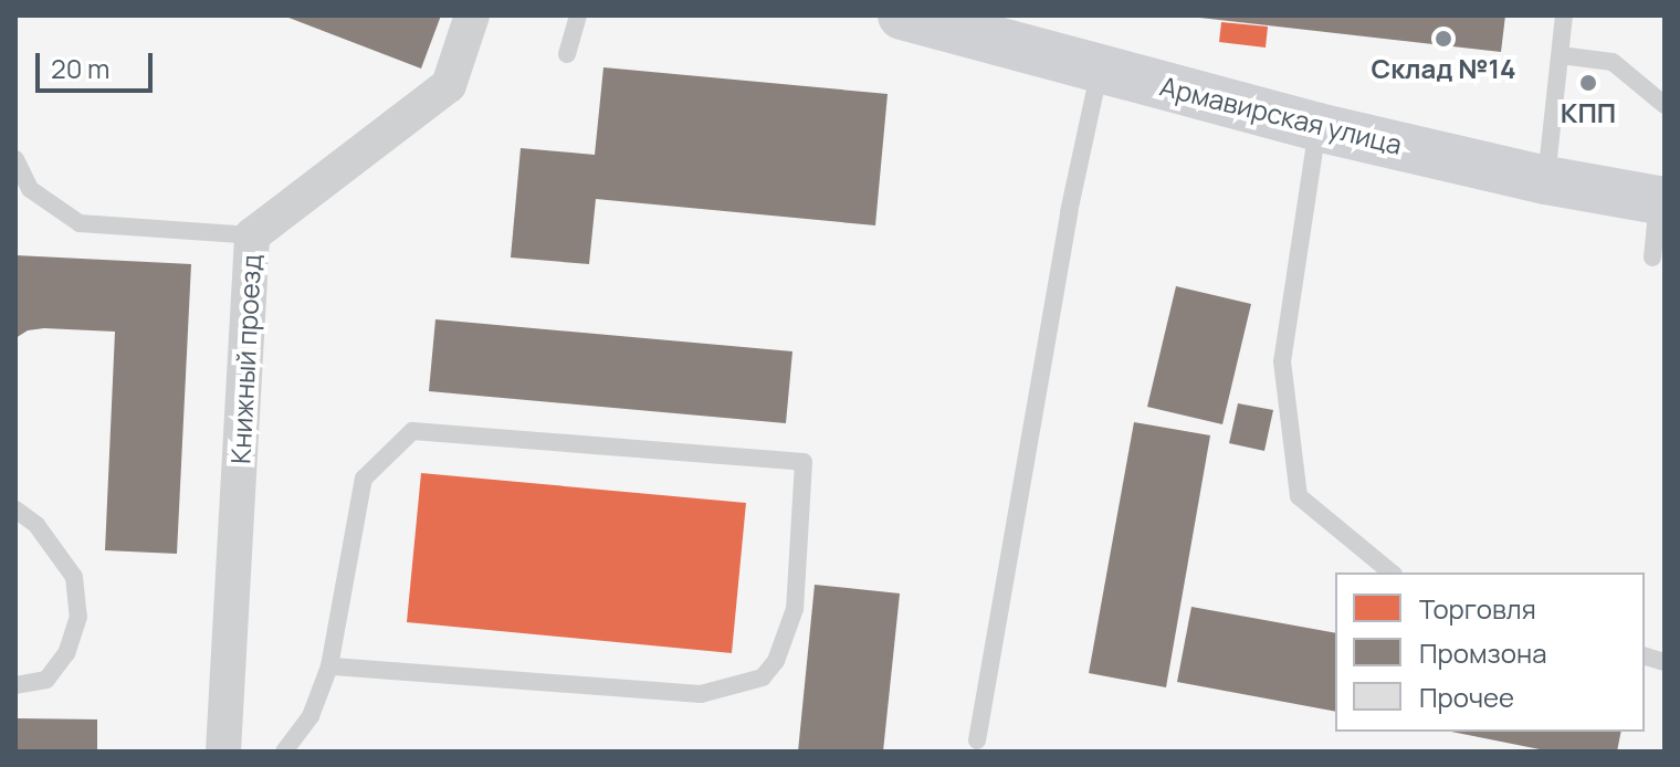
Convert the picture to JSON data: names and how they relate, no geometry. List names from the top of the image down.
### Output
{
  "streets": {
    "main road": ["Армавирская улица"],
    "street": ["Книжный проезд"]
  },
  "places": ["Склад №14", "КПП"],
  "legend": ["Торговля", "Промзона", "Прочее"],
  "scale_bar": "20 m"
}
